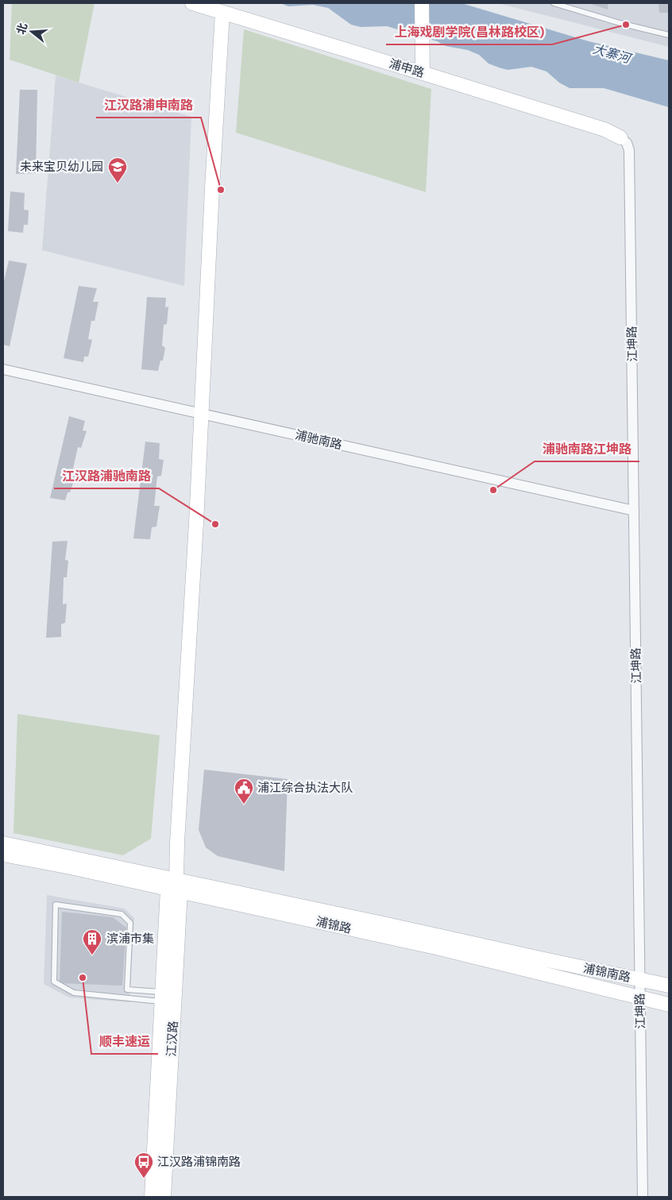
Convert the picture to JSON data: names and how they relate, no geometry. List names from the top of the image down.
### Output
{
  "streets": {
    "street": [
      "浦申路",
      "江坤路",
      "浦驰南路",
      "浦锦路",
      "浦锦南路",
      "江汉路"
    ]
  },
  "crossings": [
    ["浦申路", "江坤路"],
    ["江坤路", "浦驰南路"],
    ["江坤路", "浦锦路"],
    ["江坤路", "浦锦南路"],
    ["浦锦路", "浦锦南路"],
    ["浦锦路", "江汉路"]
  ],
  "water": ["大寨河"],
  "places": {
    "other": [
      "上海戏剧学院(昌林路校区)",
      "江汉路浦申南路",
      "浦驰南路江坤路",
      "江汉路浦驰南路",
      "顺丰速运"
    ],
    "school or university": ["未来宝贝幼儿园"],
    "public building": ["浦江综合执法大队"],
    "building": ["滨浦市集"],
    "bus stop": ["江汉路浦锦南路"]
  },
  "north": "left"
}
